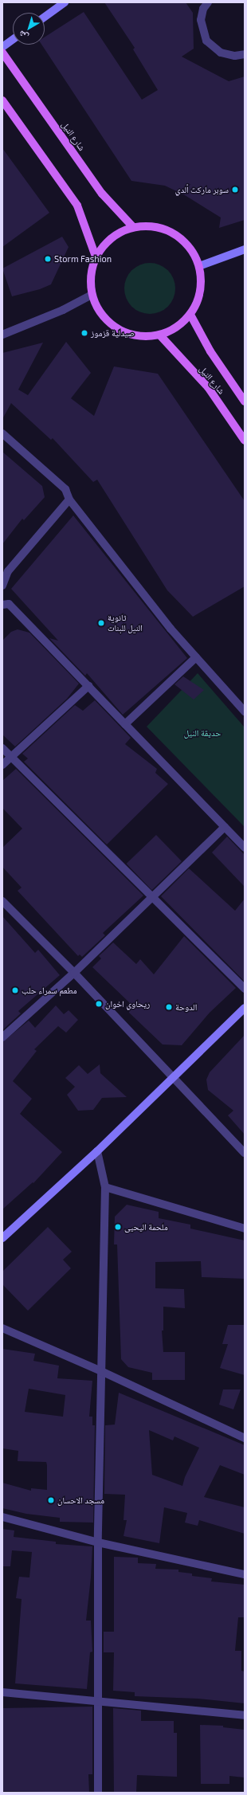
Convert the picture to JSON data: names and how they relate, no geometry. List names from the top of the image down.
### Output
{
  "streets": {
    "main road": ["شارع النيل"]
  },
  "parks": ["حديقة النيل"],
  "places": [
    "سوبر ماركت ألدي",
    "Storm Fashion",
    "صيدلية قزموز",
    "ثانوية النيل للبنات",
    "مطعم سمراء حلب",
    "ريحاوي اخوان",
    "الدوحة",
    "ملحمة اليحيى",
    "مسجد الاحسان"
  ],
  "north": "bottom left"
}
